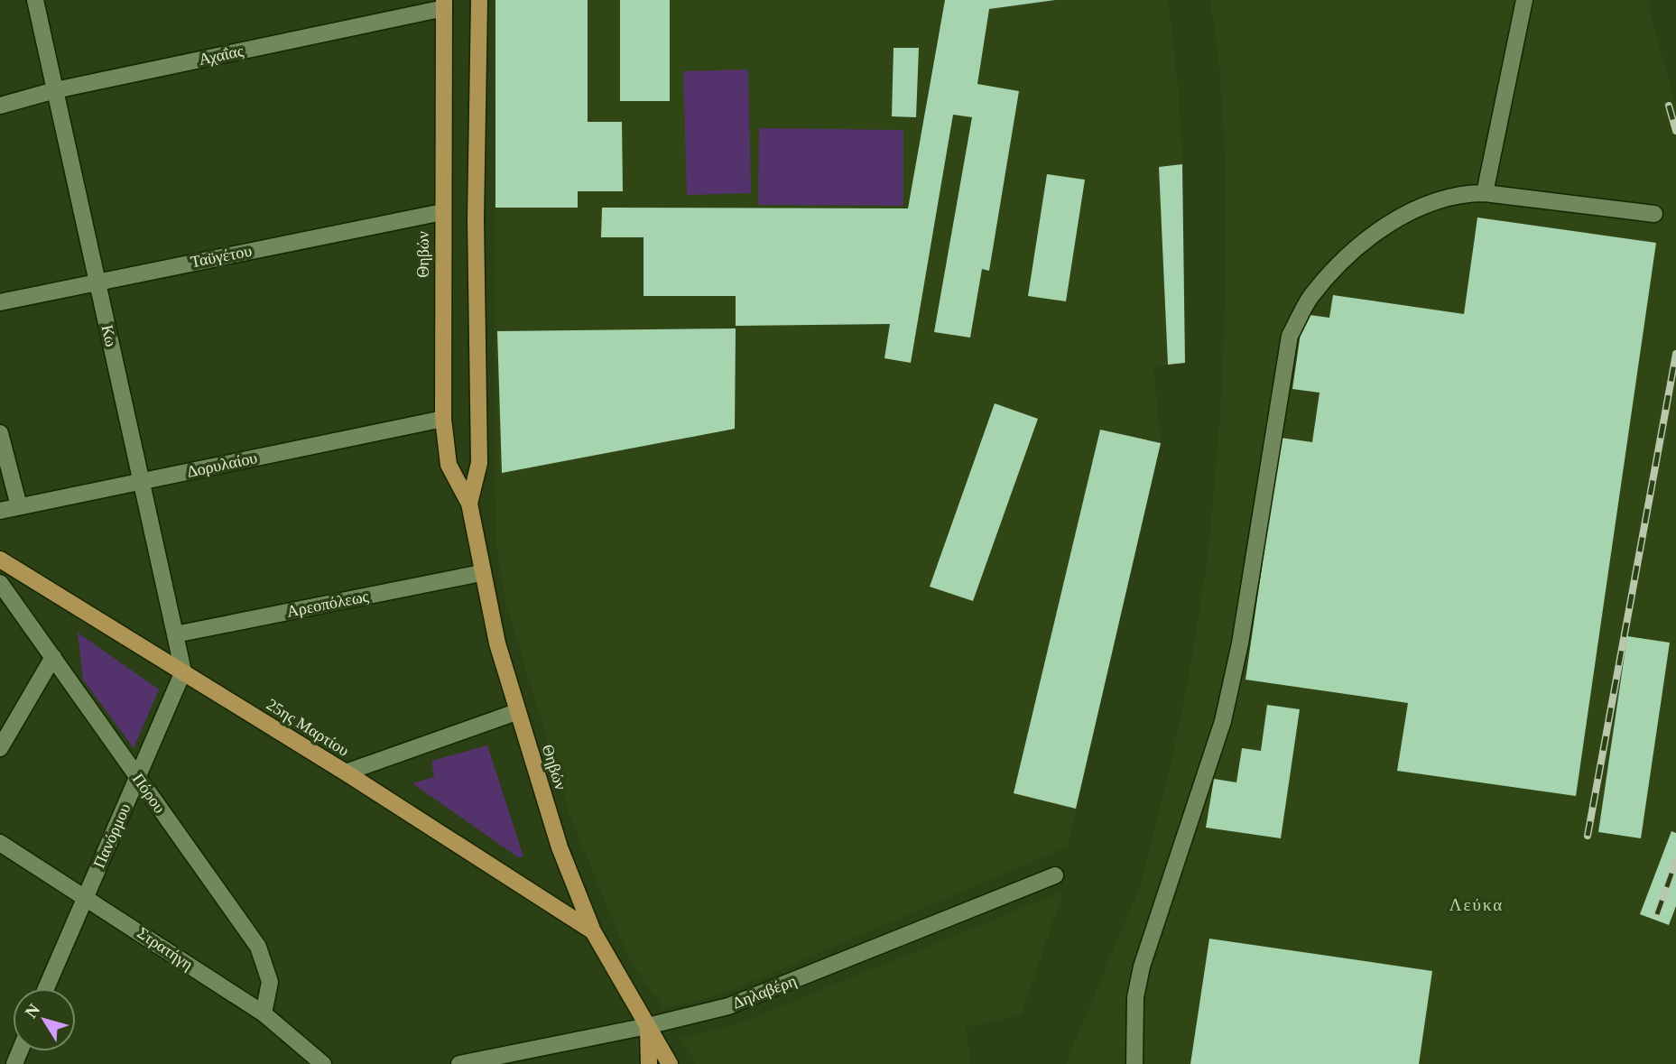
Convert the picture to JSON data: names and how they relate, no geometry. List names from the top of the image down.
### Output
{
  "streets": {
    "main road": ["Θηβών", "25ης Μαρτίου"],
    "street": [
      "Αχαΐας",
      "Ταϋγέτου",
      "Κω",
      "Δορυλαίου",
      "Αρεοπόλεως",
      "Πόρου",
      "Πανόρμου",
      "Στρατήγη",
      "Δηλαβέρη"
    ]
  },
  "crossings": [
    ["Αχαΐας", "Θηβών"],
    ["Αχαΐας", "Κω"],
    ["Θηβών", "Ταϋγέτου"],
    ["Θηβών", "Δορυλαίου"],
    ["Θηβών", "Αρεοπόλεως"],
    ["Θηβών", "25ης Μαρτίου"],
    ["Θηβών", "Δηλαβέρη"],
    ["Ταϋγέτου", "Κω"],
    ["Κω", "Δορυλαίου"],
    ["Κω", "Αρεοπόλεως"],
    ["Κω", "25ης Μαρτίου"],
    ["Κω", "Πανόρμου"],
    ["25ης Μαρτίου", "Πανόρμου"],
    ["Πόρου", "Πανόρμου"],
    ["Πόρου", "Στρατήγη"],
    ["Πανόρμου", "Στρατήγη"]
  ],
  "districts": ["Λεύκα"],
  "north": "top left"
}
